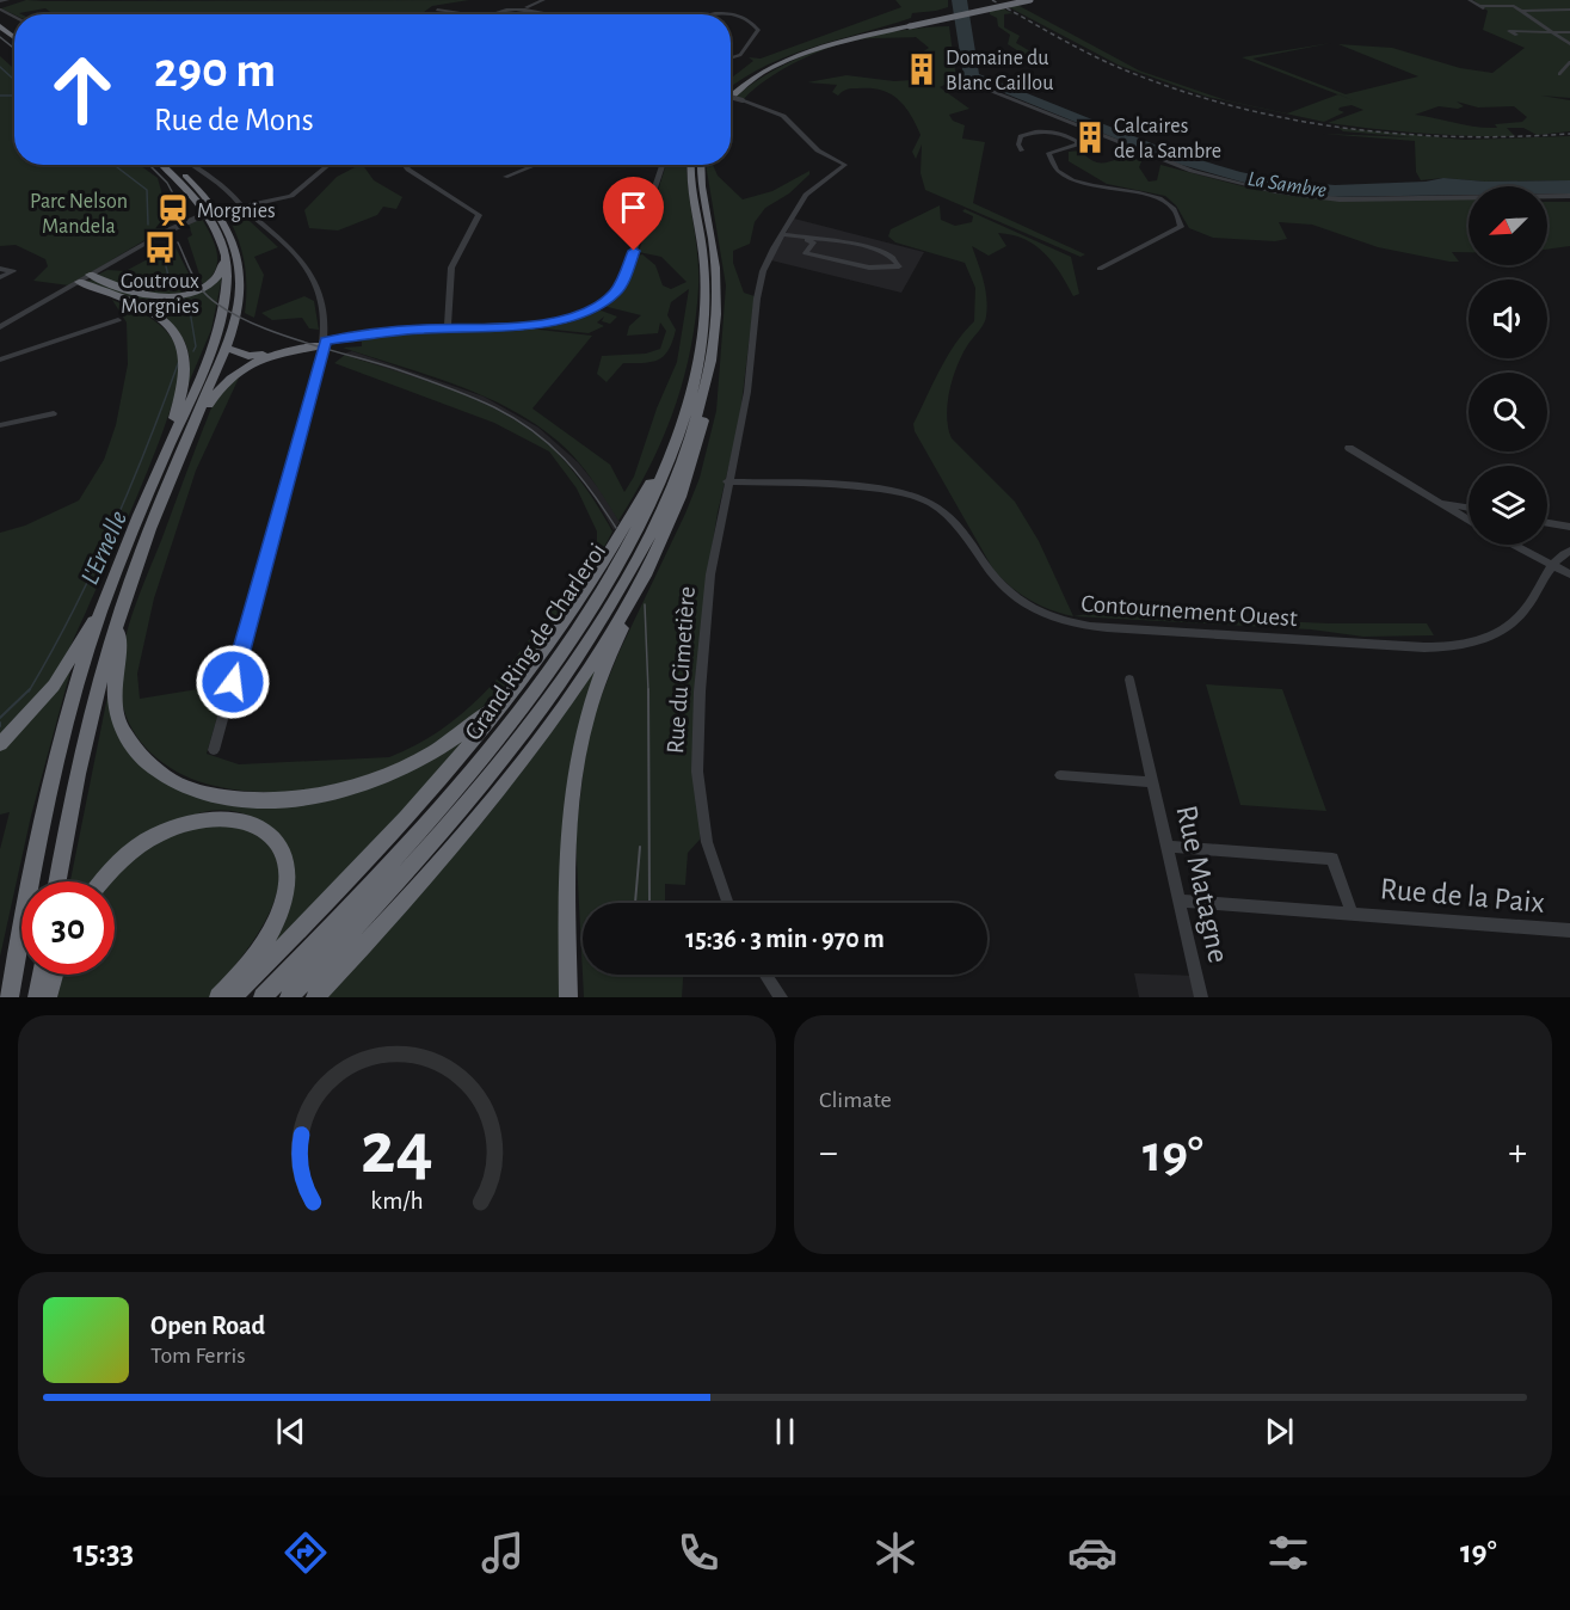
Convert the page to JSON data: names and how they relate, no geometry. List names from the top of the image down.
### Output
{
  "streets": {
    "highway": ["Grand Ring de Charleroi"],
    "street": [
      "Contournement Ouest",
      "Rue du Cimetière",
      "Rue Matagne",
      "Rue de la Paix"
    ]
  },
  "crossings": [
    ["Contournement Ouest", "Rue du Cimetière"],
    ["Rue Matagne", "Rue de la Paix"]
  ],
  "water": ["La Sambre", "L'Ernelle"],
  "parks": ["Parc Nelson Mandela"],
  "places": {
    "building": ["Domaine du Blanc Caillou", "Calcaires de la Sambre"],
    "station": ["Morgnies"],
    "bus stop": ["Goutroux Morgnies"]
  },
  "north": "bottom left",
  "page": {
    "turn": ["290 m", "Rue de Mons"],
    "limit": "30",
    "trip": "15:36 · 3 min · 970 m",
    "tile": "Climate",
    "heat": ["−", "19°", "+"],
    "song": ["Open Road", "Tom Ferris"],
    "tabs": ["15:33", "19°"],
    "gauge": ["24", "km/h"]
  }
}
